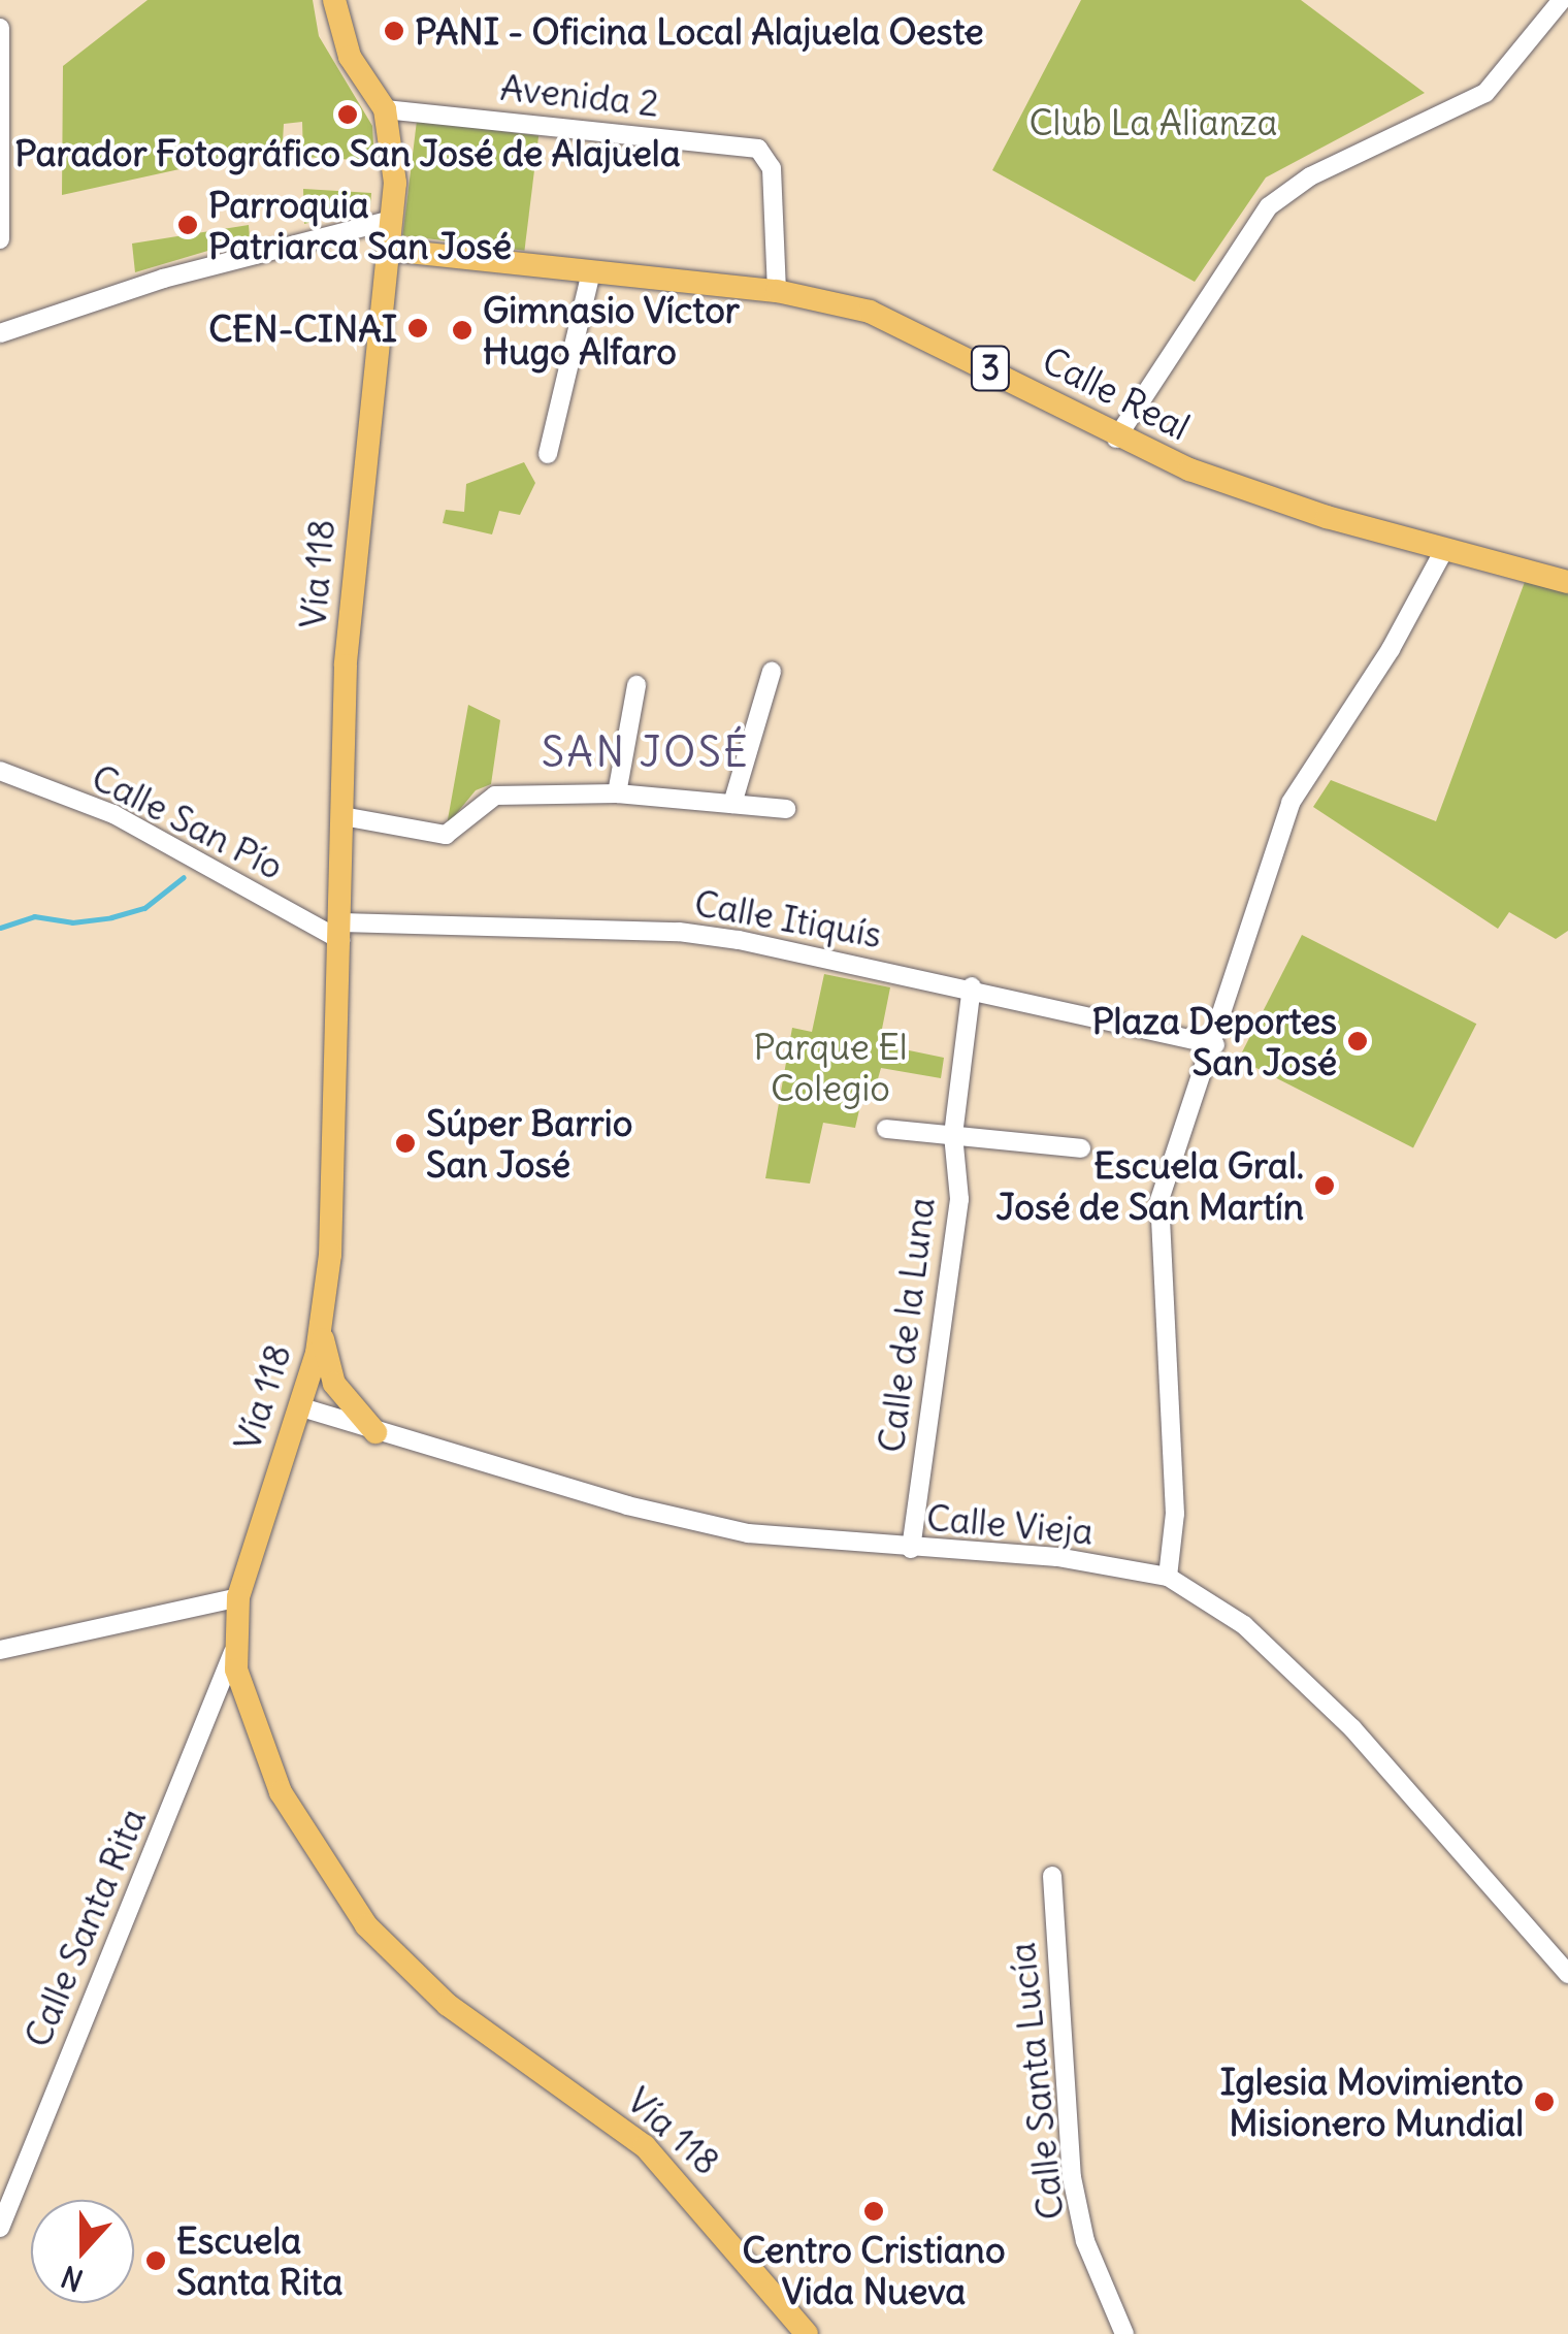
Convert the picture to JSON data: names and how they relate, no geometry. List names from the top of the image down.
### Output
{
  "streets": {
    "main road": ["3", "Calle Real", "Vía 118"],
    "street": [
      "Avenida 2",
      "Calle San Pío",
      "Calle Itiquís",
      "Calle de la Luna",
      "Calle Vieja",
      "Calle Santa Rita",
      "Calle Santa Lucía"
    ]
  },
  "crossings": [
    ["Avenida 2", "Calle Real"],
    ["Avenida 2", "Vía 118"],
    ["Calle Real", "Vía 118"],
    ["Vía 118", "Calle San Pío"],
    ["Vía 118", "Calle Itiquís"],
    ["Vía 118", "Calle Vieja"],
    ["Vía 118", "Calle Santa Rita"],
    ["Calle San Pío", "Calle Itiquís"],
    ["Calle Itiquís", "Calle de la Luna"],
    ["Calle de la Luna", "Calle Vieja"]
  ],
  "districts": ["SAN JOSÉ"],
  "parks": ["Club La Alianza", "Parque El Colegio"],
  "places": [
    "PANI - Oficina Local Alajuela Oeste",
    "Parador Fotográfico San José de Alajuela",
    "Parroquia Patriarca San José",
    "CEN-CINAI",
    "Gimnasio Víctor Hugo Alfaro",
    "Plaza Deportes San José",
    "Súper Barrio San José",
    "Escuela Gral. José de San Martín",
    "Iglesia Movimiento Misionero Mundial",
    "Centro Cristiano Vida Nueva",
    "Escuela Santa Rita"
  ],
  "north": "bottom"
}
